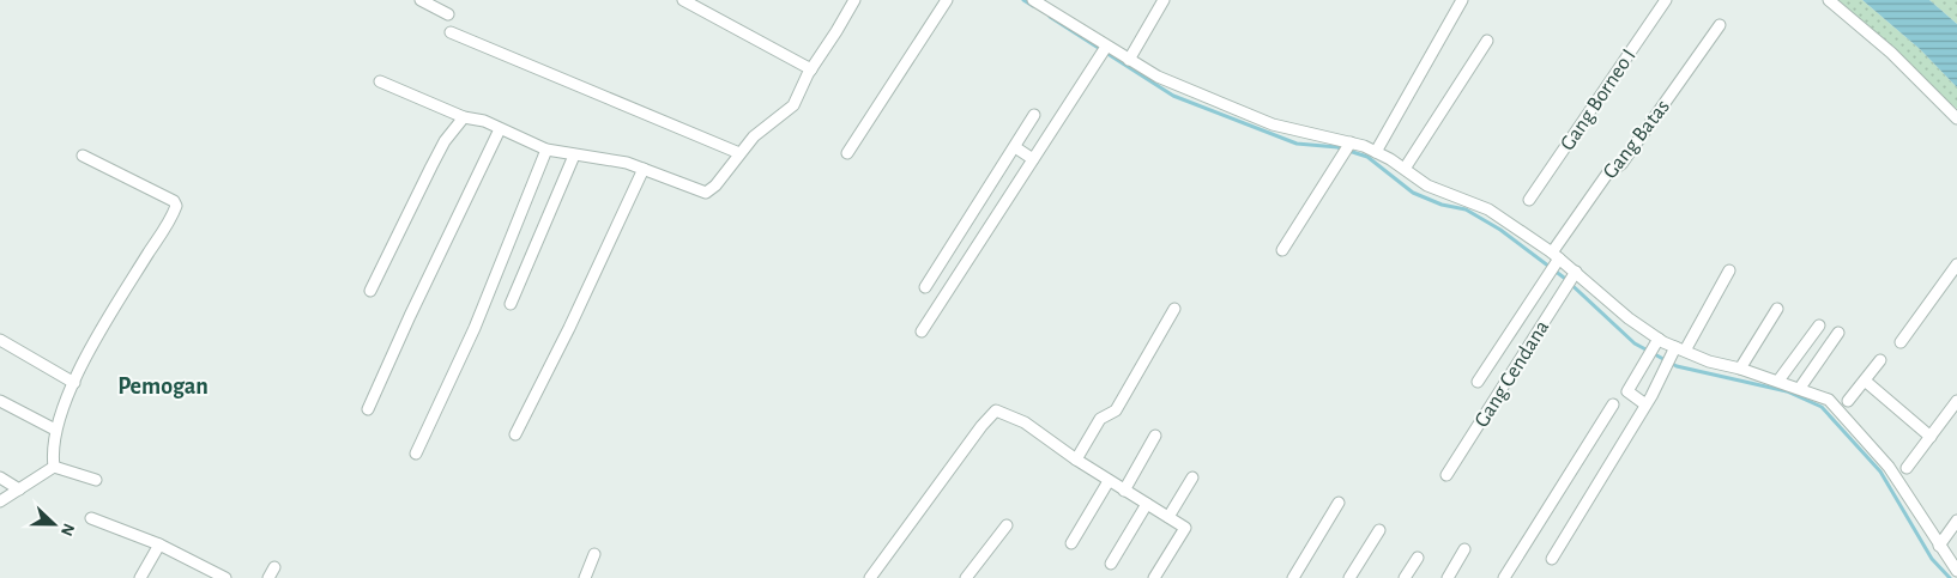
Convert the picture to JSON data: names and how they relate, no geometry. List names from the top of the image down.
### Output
{
  "streets": {
    "street": ["Gang Borneo I", "Gang Batas", "Gang Cendana"]
  },
  "districts": ["Pemogan"],
  "north": "right"
}
